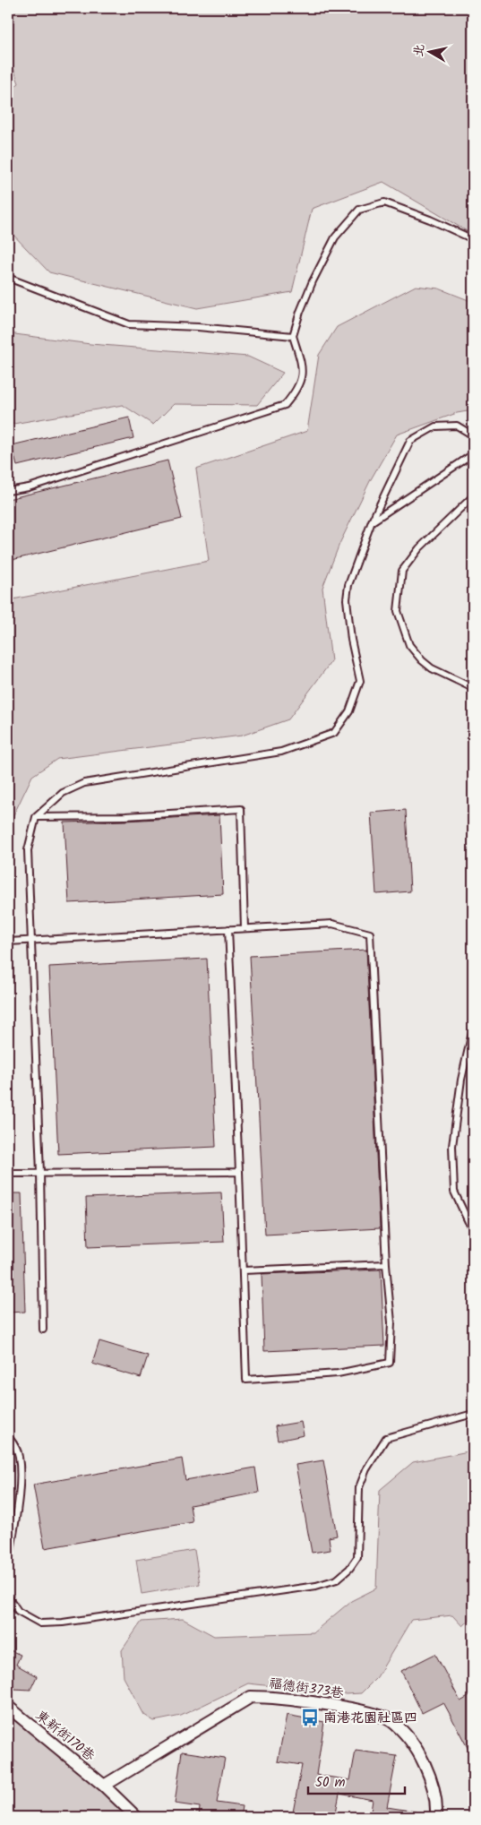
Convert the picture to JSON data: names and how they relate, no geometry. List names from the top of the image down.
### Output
{
  "streets": {
    "street": ["福德街373巷", "東新街170巷"]
  },
  "crossings": [
    ["福德街373巷", "東新街170巷"]
  ],
  "places": {
    "bus stop": ["南港花園社區四"]
  },
  "scale_bar": "50 m",
  "north": "left"
}
